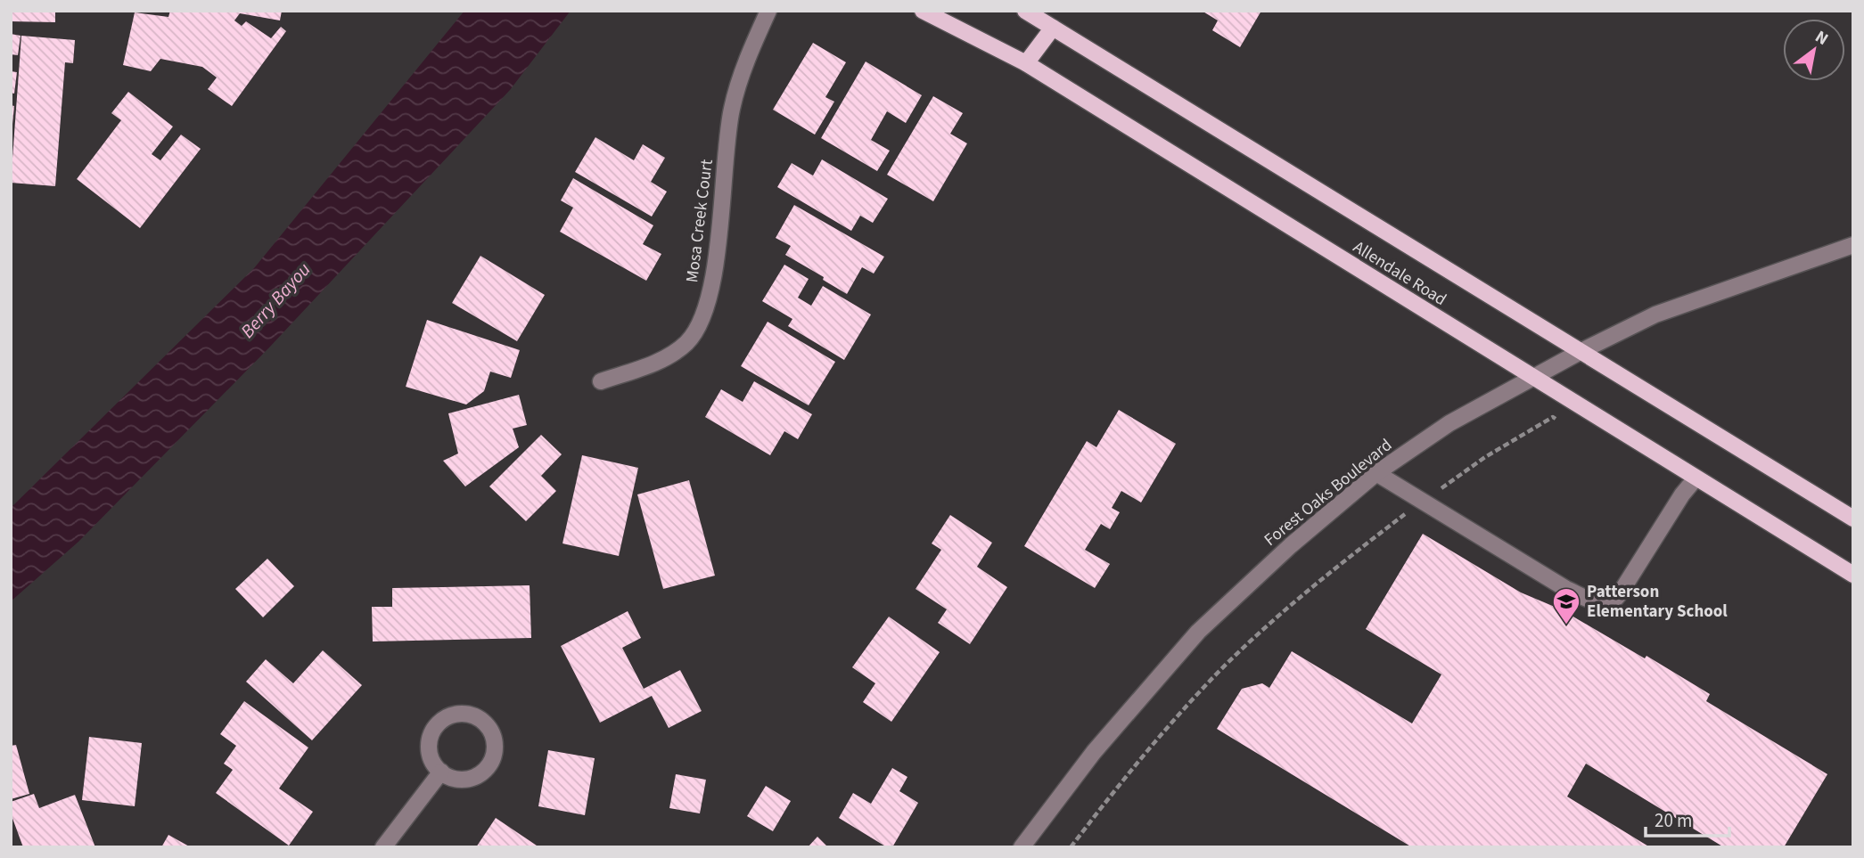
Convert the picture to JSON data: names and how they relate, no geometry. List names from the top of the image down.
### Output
{
  "streets": {
    "main road": ["Allendale Road"],
    "street": ["Mosa Creek Court", "Forest Oaks Boulevard"]
  },
  "crossings": [
    ["Allendale Road", "Forest Oaks Boulevard"]
  ],
  "water": ["Berry Bayou"],
  "places": {
    "school or university": ["Patterson Elementary School"]
  },
  "scale_bar": "20 m",
  "north": "top right"
}
